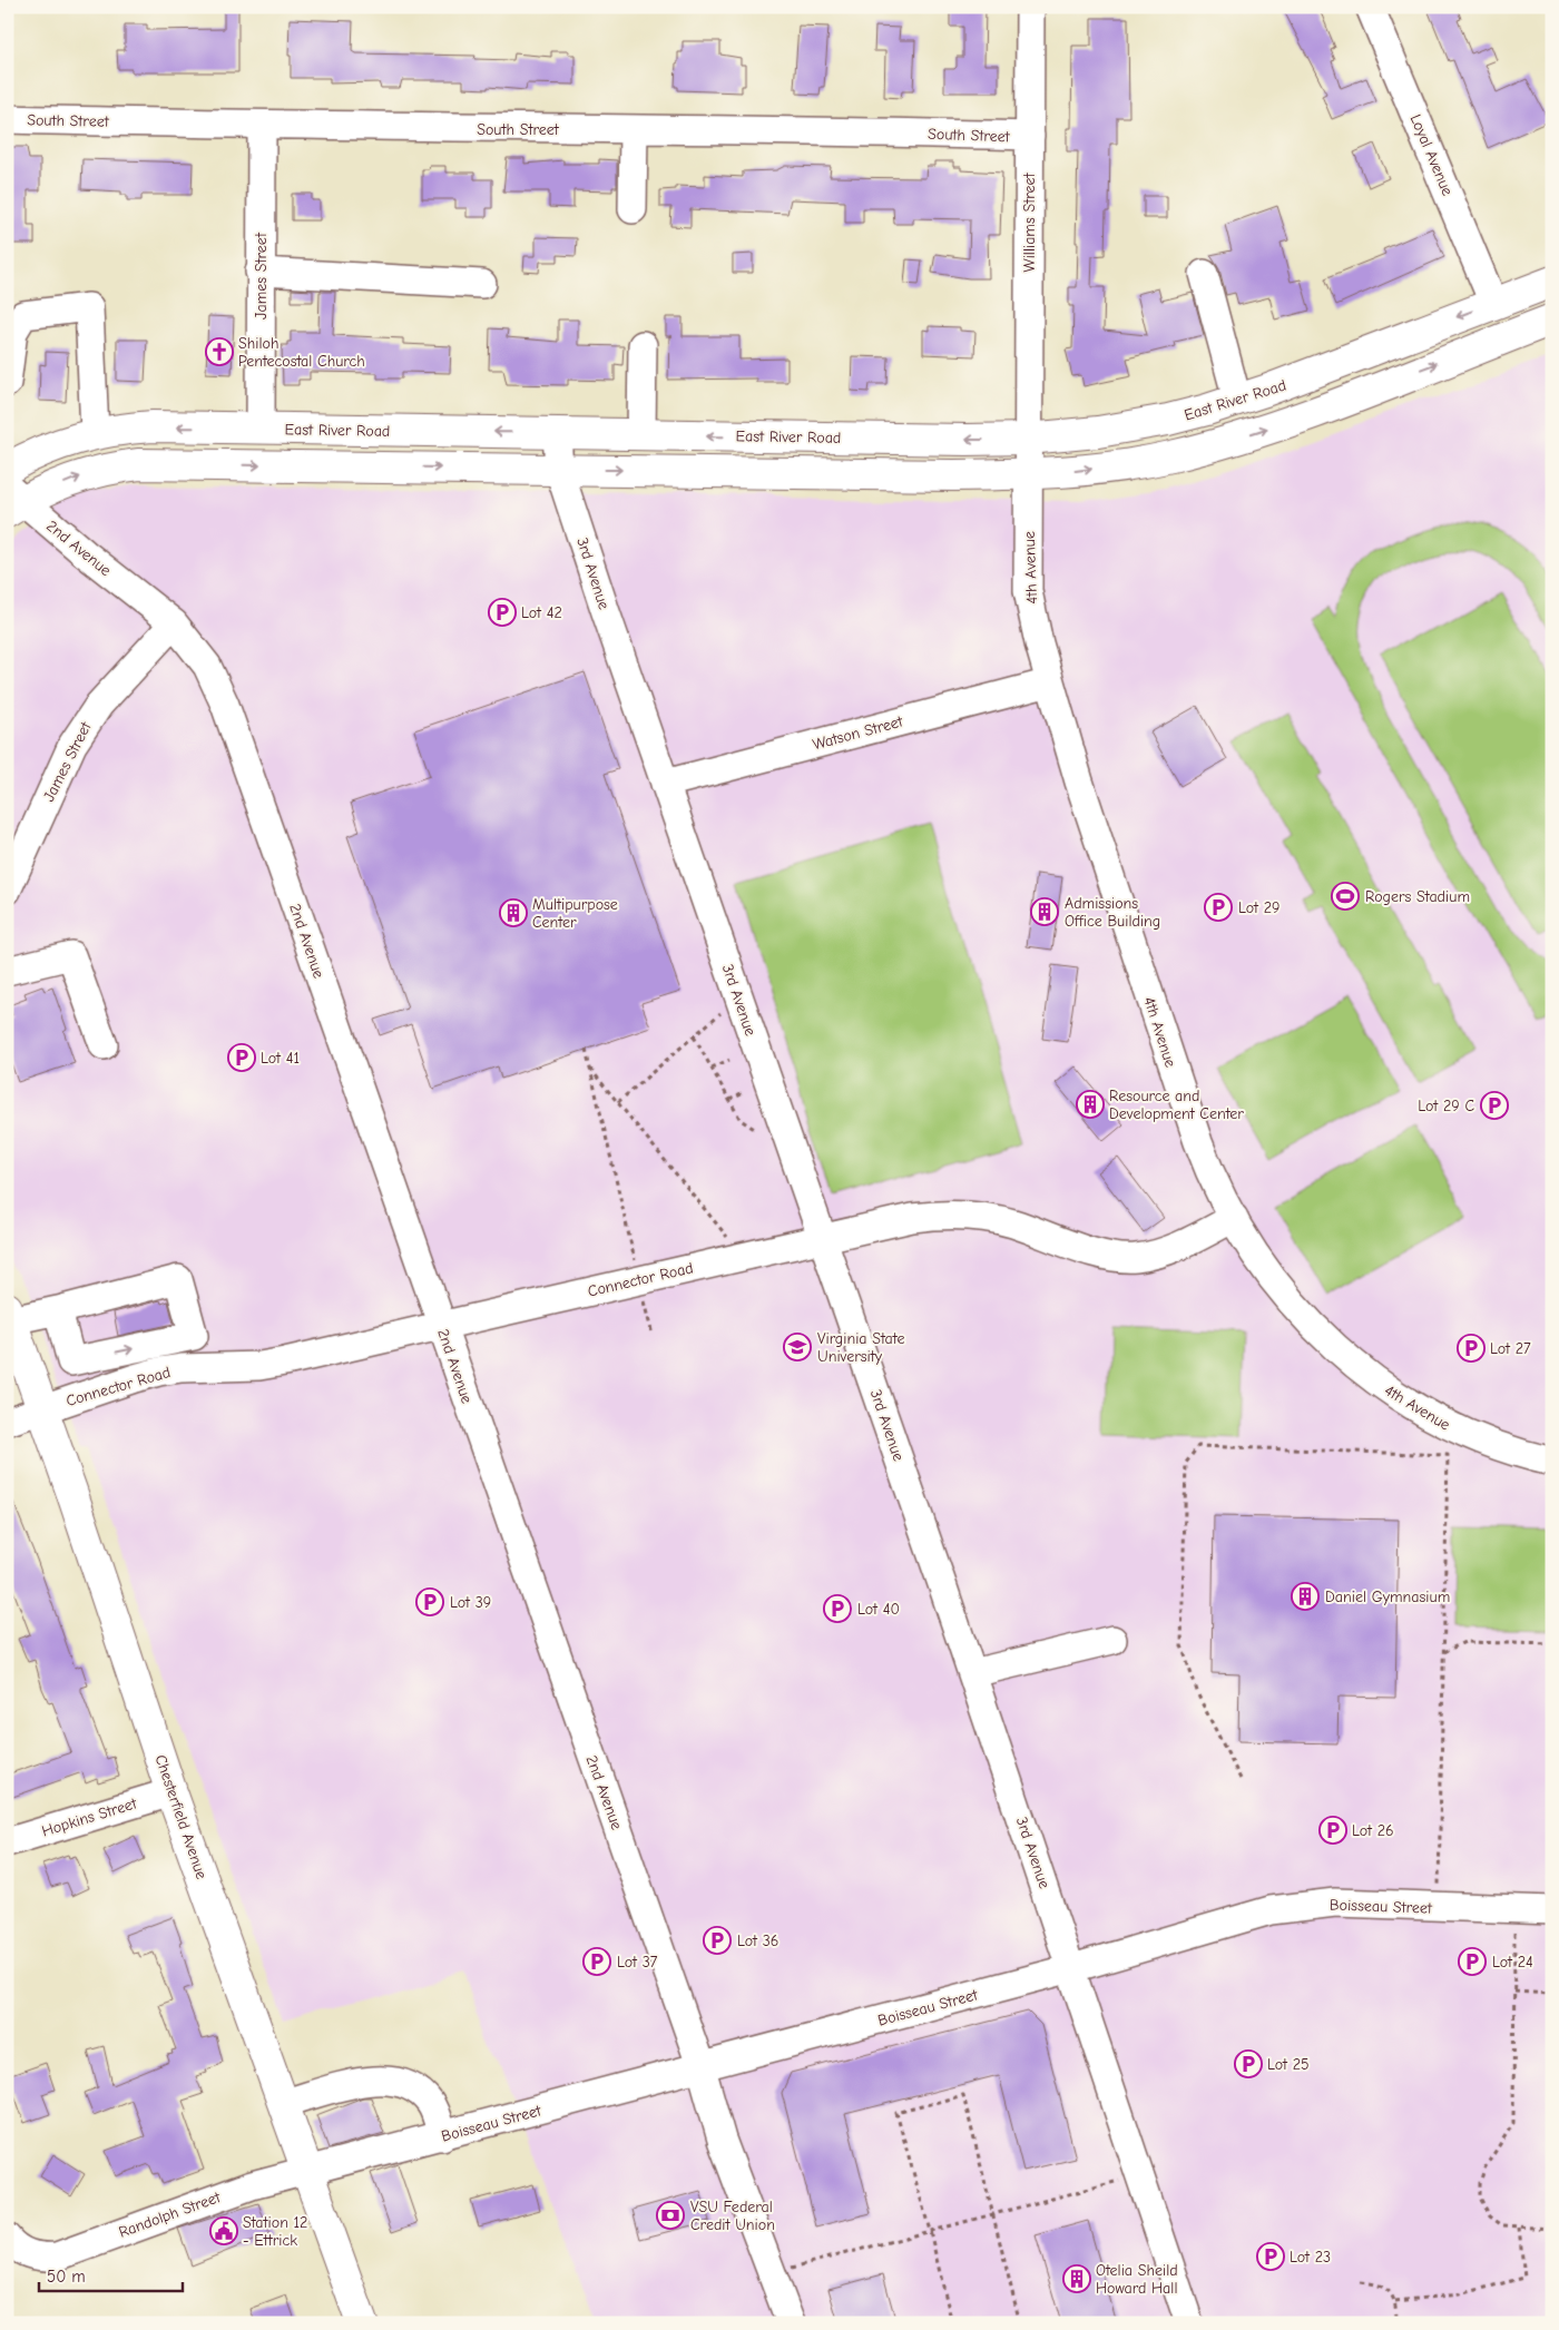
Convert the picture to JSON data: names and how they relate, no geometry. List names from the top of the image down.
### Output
{
  "streets": {
    "main road": ["East River Road", "Chesterfield Avenue"],
    "street": [
      "South Street",
      "Loyal Avenue",
      "Williams Street",
      "James Street",
      "2nd Avenue",
      "4th Avenue",
      "3rd Avenue",
      "Watson Street",
      "Connector Road",
      "Hopkins Street",
      "Boisseau Street",
      "Randolph Street"
    ]
  },
  "crossings": [
    ["South Street", "Williams Street"],
    ["South Street", "James Street"],
    ["Loyal Avenue", "East River Road"],
    ["Williams Street", "East River Road"],
    ["Williams Street", "4th Avenue"],
    ["James Street", "East River Road"],
    ["James Street", "2nd Avenue"],
    ["East River Road", "4th Avenue"],
    ["East River Road", "3rd Avenue"],
    ["2nd Avenue", "Connector Road"],
    ["2nd Avenue", "Boisseau Street"],
    ["4th Avenue", "Watson Street"],
    ["4th Avenue", "Connector Road"],
    ["3rd Avenue", "Watson Street"],
    ["3rd Avenue", "Connector Road"],
    ["3rd Avenue", "Boisseau Street"],
    ["Connector Road", "Chesterfield Avenue"],
    ["Hopkins Street", "Chesterfield Avenue"],
    ["Chesterfield Avenue", "Boisseau Street"],
    ["Chesterfield Avenue", "Randolph Street"],
    ["Boisseau Street", "Randolph Street"]
  ],
  "places": {
    "church": ["Shiloh Pentecostal Church"],
    "parking": [
      "Lot 42",
      "Lot 29",
      "Lot 41",
      "Lot 29 C",
      "Lot 27",
      "Lot 39",
      "Lot 40",
      "Lot 26",
      "Lot 36",
      "Lot 37",
      "Lot 24",
      "Lot 25",
      "Lot 23"
    ],
    "sports": ["Rogers Stadium"],
    "building": [
      "Admissions Office Building",
      "Multipurpose Center",
      "Resource and Development Center",
      "Daniel Gymnasium",
      "Otelia Sheild Howard Hall"
    ],
    "school or university": ["Virginia State University"],
    "bank": ["VSU Federal Credit Union"],
    "public building": ["Station 12 - Ettrick"]
  },
  "scale_bar": "50 m"
}
